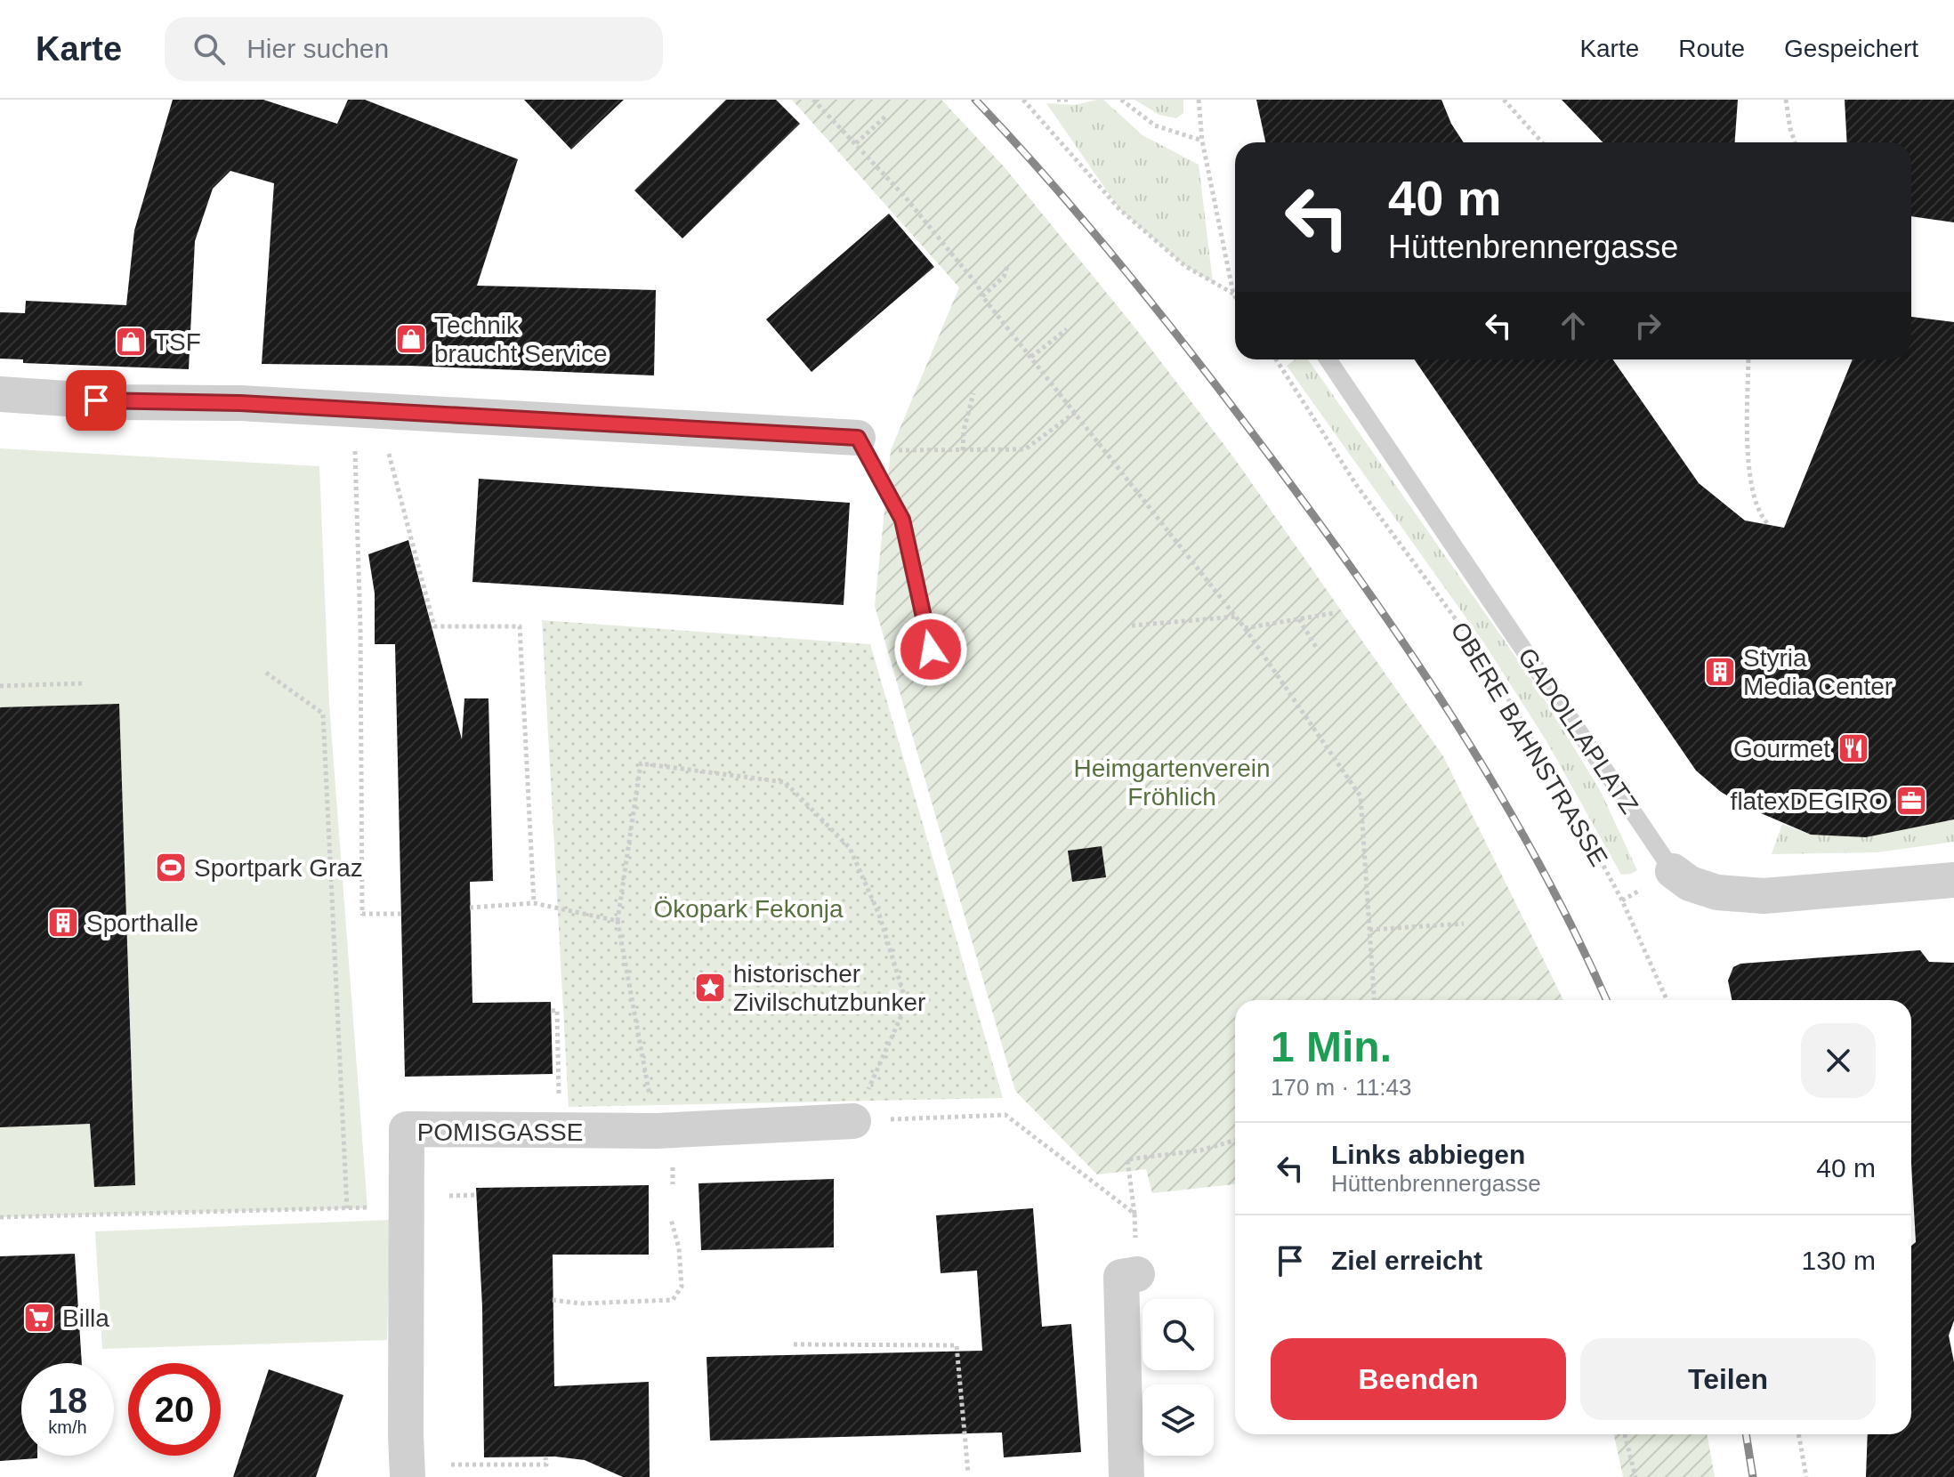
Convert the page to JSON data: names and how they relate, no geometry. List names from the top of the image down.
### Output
{
  "streets": {
    "street": ["GADOLLAPLATZ", "POMISGASSE"],
    "path": ["OBERE BAHNSTRASSE"]
  },
  "parks": ["Heimgartenverein Fröhlich", "Ökopark Fekonja"],
  "places": {
    "shop": ["Technik braucht Service", "TSF"],
    "building": ["Styria Media Center", "Sporthalle"],
    "restaurant": ["Gourmet"],
    "office": ["flatexDEGIRO"],
    "sports": ["Sportpark Graz"],
    "place": ["historischer Zivilschutzbunker"],
    "supermarket": ["Billa"]
  },
  "page": {
    "header": "Karte",
    "search": "Hier suchen",
    "nav": ["Karte", "Route", "Gespeichert"],
    "turn": ["40 m", "Hüttenbrennergasse"],
    "heading": ["1 Min.", "170 m · 11:43"],
    "list": [
      {
        "name": "Links abbiegen",
        "note": "Hüttenbrennergasse",
        "value": "40 m"
      },
      {
        "name": "Ziel erreicht",
        "value": "130 m"
      }
    ],
    "buttons": ["Beenden", "Teilen"],
    "speed": "18 km/h",
    "limit": "20"
  }
}
